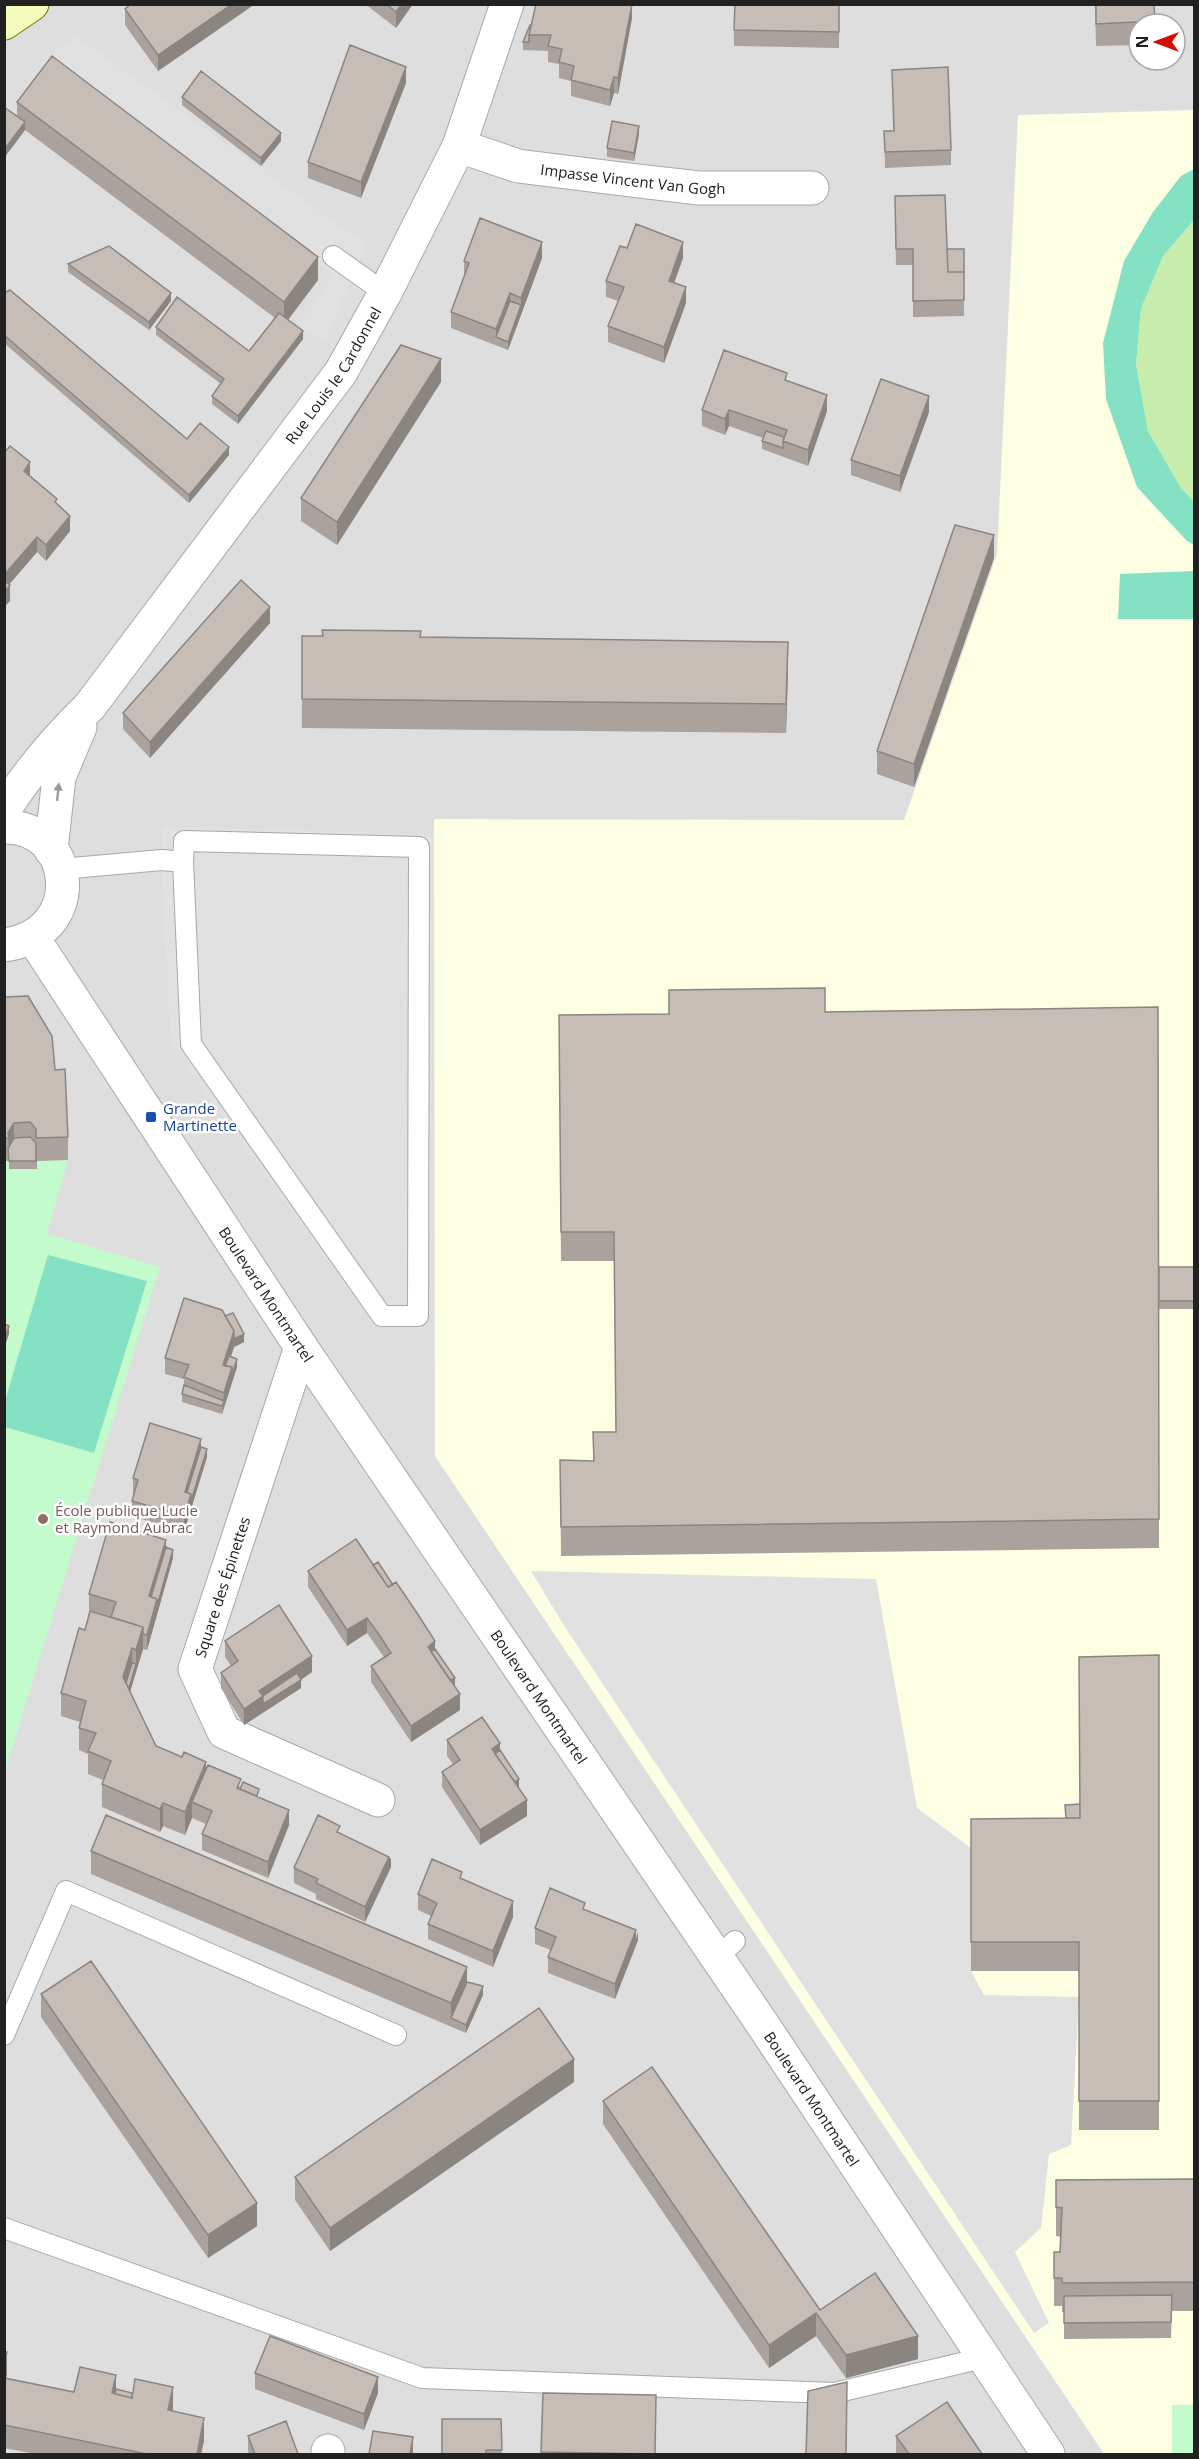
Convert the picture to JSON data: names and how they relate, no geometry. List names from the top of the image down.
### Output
{
  "streets": {
    "street": [
      "Impasse Vincent Van Gogh",
      "Rue Louis le Cardonnel",
      "Boulevard Montmartel",
      "Square des Épinettes"
    ]
  },
  "crossings": [
    ["Impasse Vincent Van Gogh", "Rue Louis le Cardonnel"],
    ["Rue Louis le Cardonnel", "Boulevard Montmartel"],
    ["Boulevard Montmartel", "Square des Épinettes"]
  ],
  "places": {
    "transit": ["Grande Martinette"],
    "other": ["École publique Lucie et Raymond Aubrac"]
  },
  "north": "left"
}
